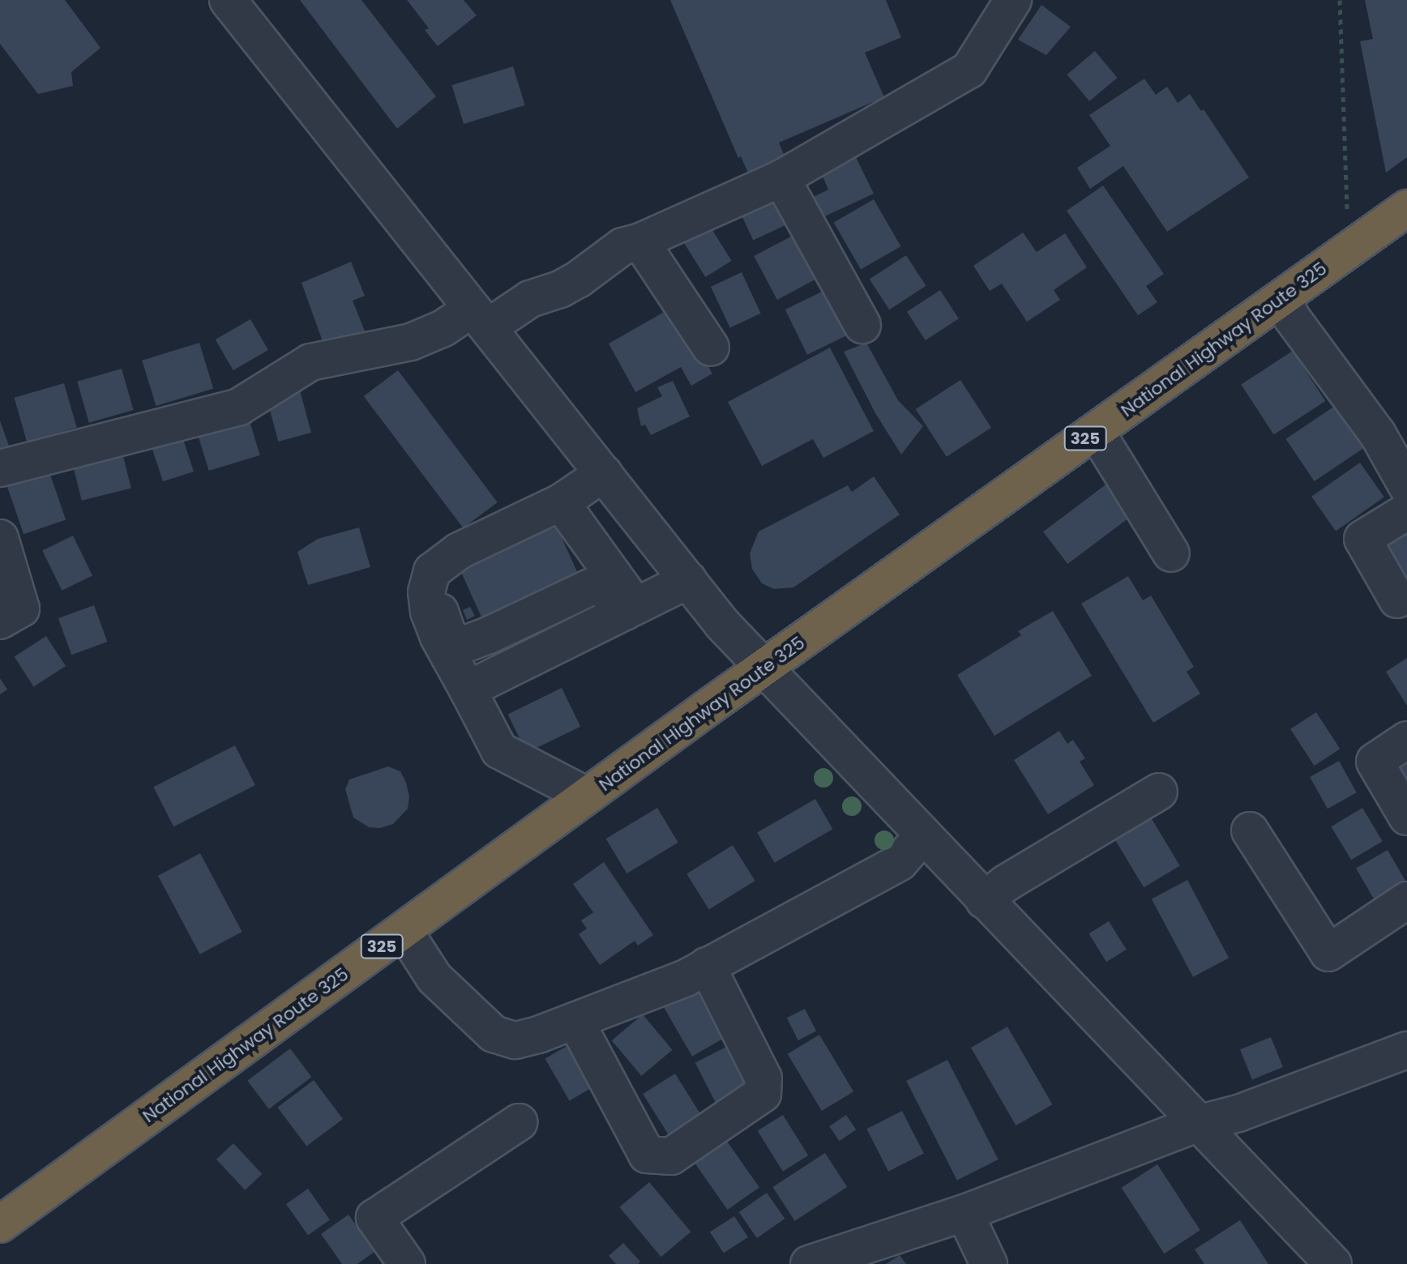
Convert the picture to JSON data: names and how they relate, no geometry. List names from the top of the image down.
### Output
{
  "streets": {
    "highway": ["National Highway Route 325", "325"]
  }
}
